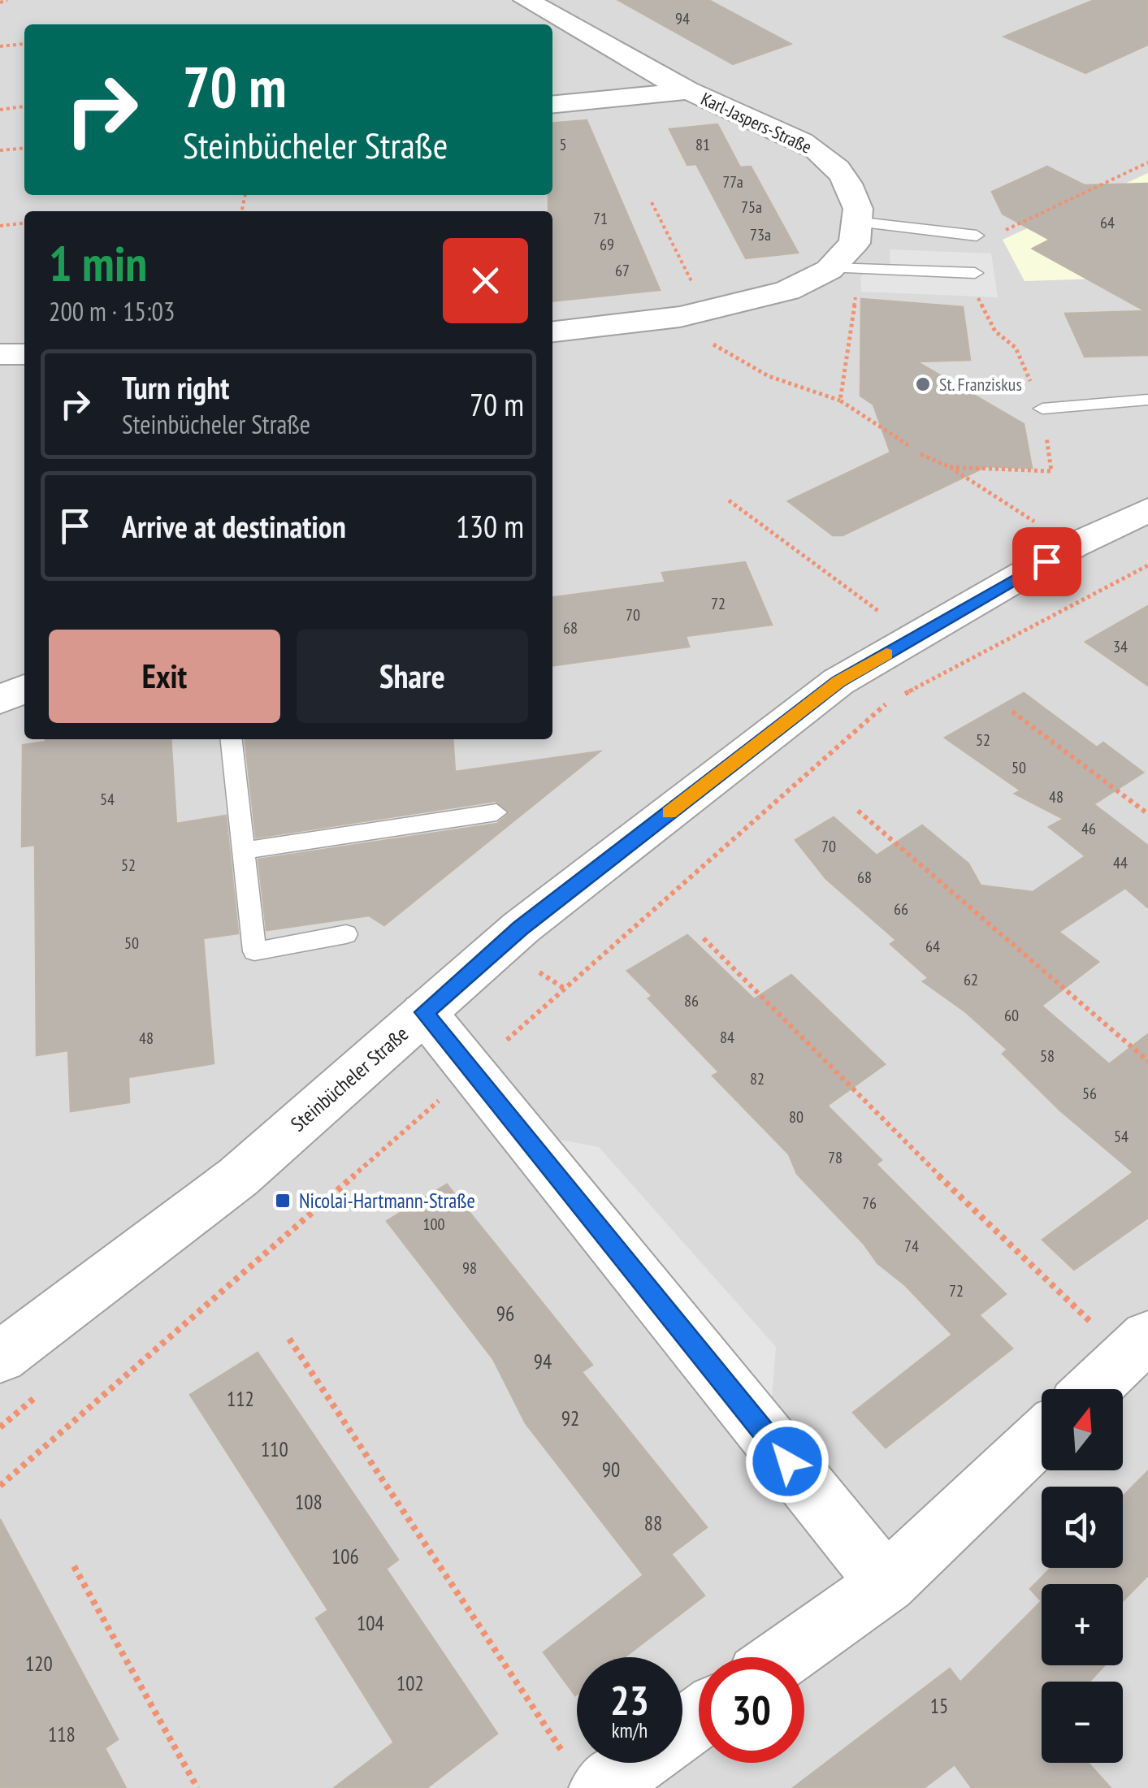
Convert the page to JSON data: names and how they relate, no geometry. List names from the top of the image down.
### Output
{
  "streets": {
    "street": ["Karl-Jaspers-Straße", "Steinbücheler Straße"]
  },
  "places": {
    "other": ["St. Franziskus"],
    "transit": ["Nicolai-Hartmann-Straße"]
  },
  "house_numbers": [
    "94",
    "5",
    "81",
    "77a",
    "75a",
    "71",
    "64",
    "73a",
    "69",
    "67",
    "72",
    "70",
    "68",
    "34",
    "52",
    "50",
    "48",
    "54",
    "46",
    "70",
    "44",
    "52",
    "68",
    "66",
    "50",
    "64",
    "62",
    "86",
    "60",
    "84",
    "48",
    "58",
    "82",
    "56",
    "80",
    "54",
    "78",
    "76",
    "100",
    "74",
    "98",
    "72",
    "96",
    "94",
    "112",
    "92",
    "110",
    "90",
    "108",
    "88",
    "106",
    "104",
    "120",
    "102",
    "15",
    "118"
  ],
  "north": "top",
  "page": {
    "turn": ["70 m", "Steinbücheler Straße"],
    "heading": ["1 min", "200 m · 15:03"],
    "list": [
      {
        "name": "Turn right",
        "note": "Steinbücheler Straße",
        "value": "70 m"
      },
      {
        "name": "Arrive at destination",
        "value": "130 m"
      }
    ],
    "buttons": ["Exit", "Share"],
    "map_buttons": ["+", "−"],
    "speed": "23 km/h",
    "limit": "30"
  }
}
